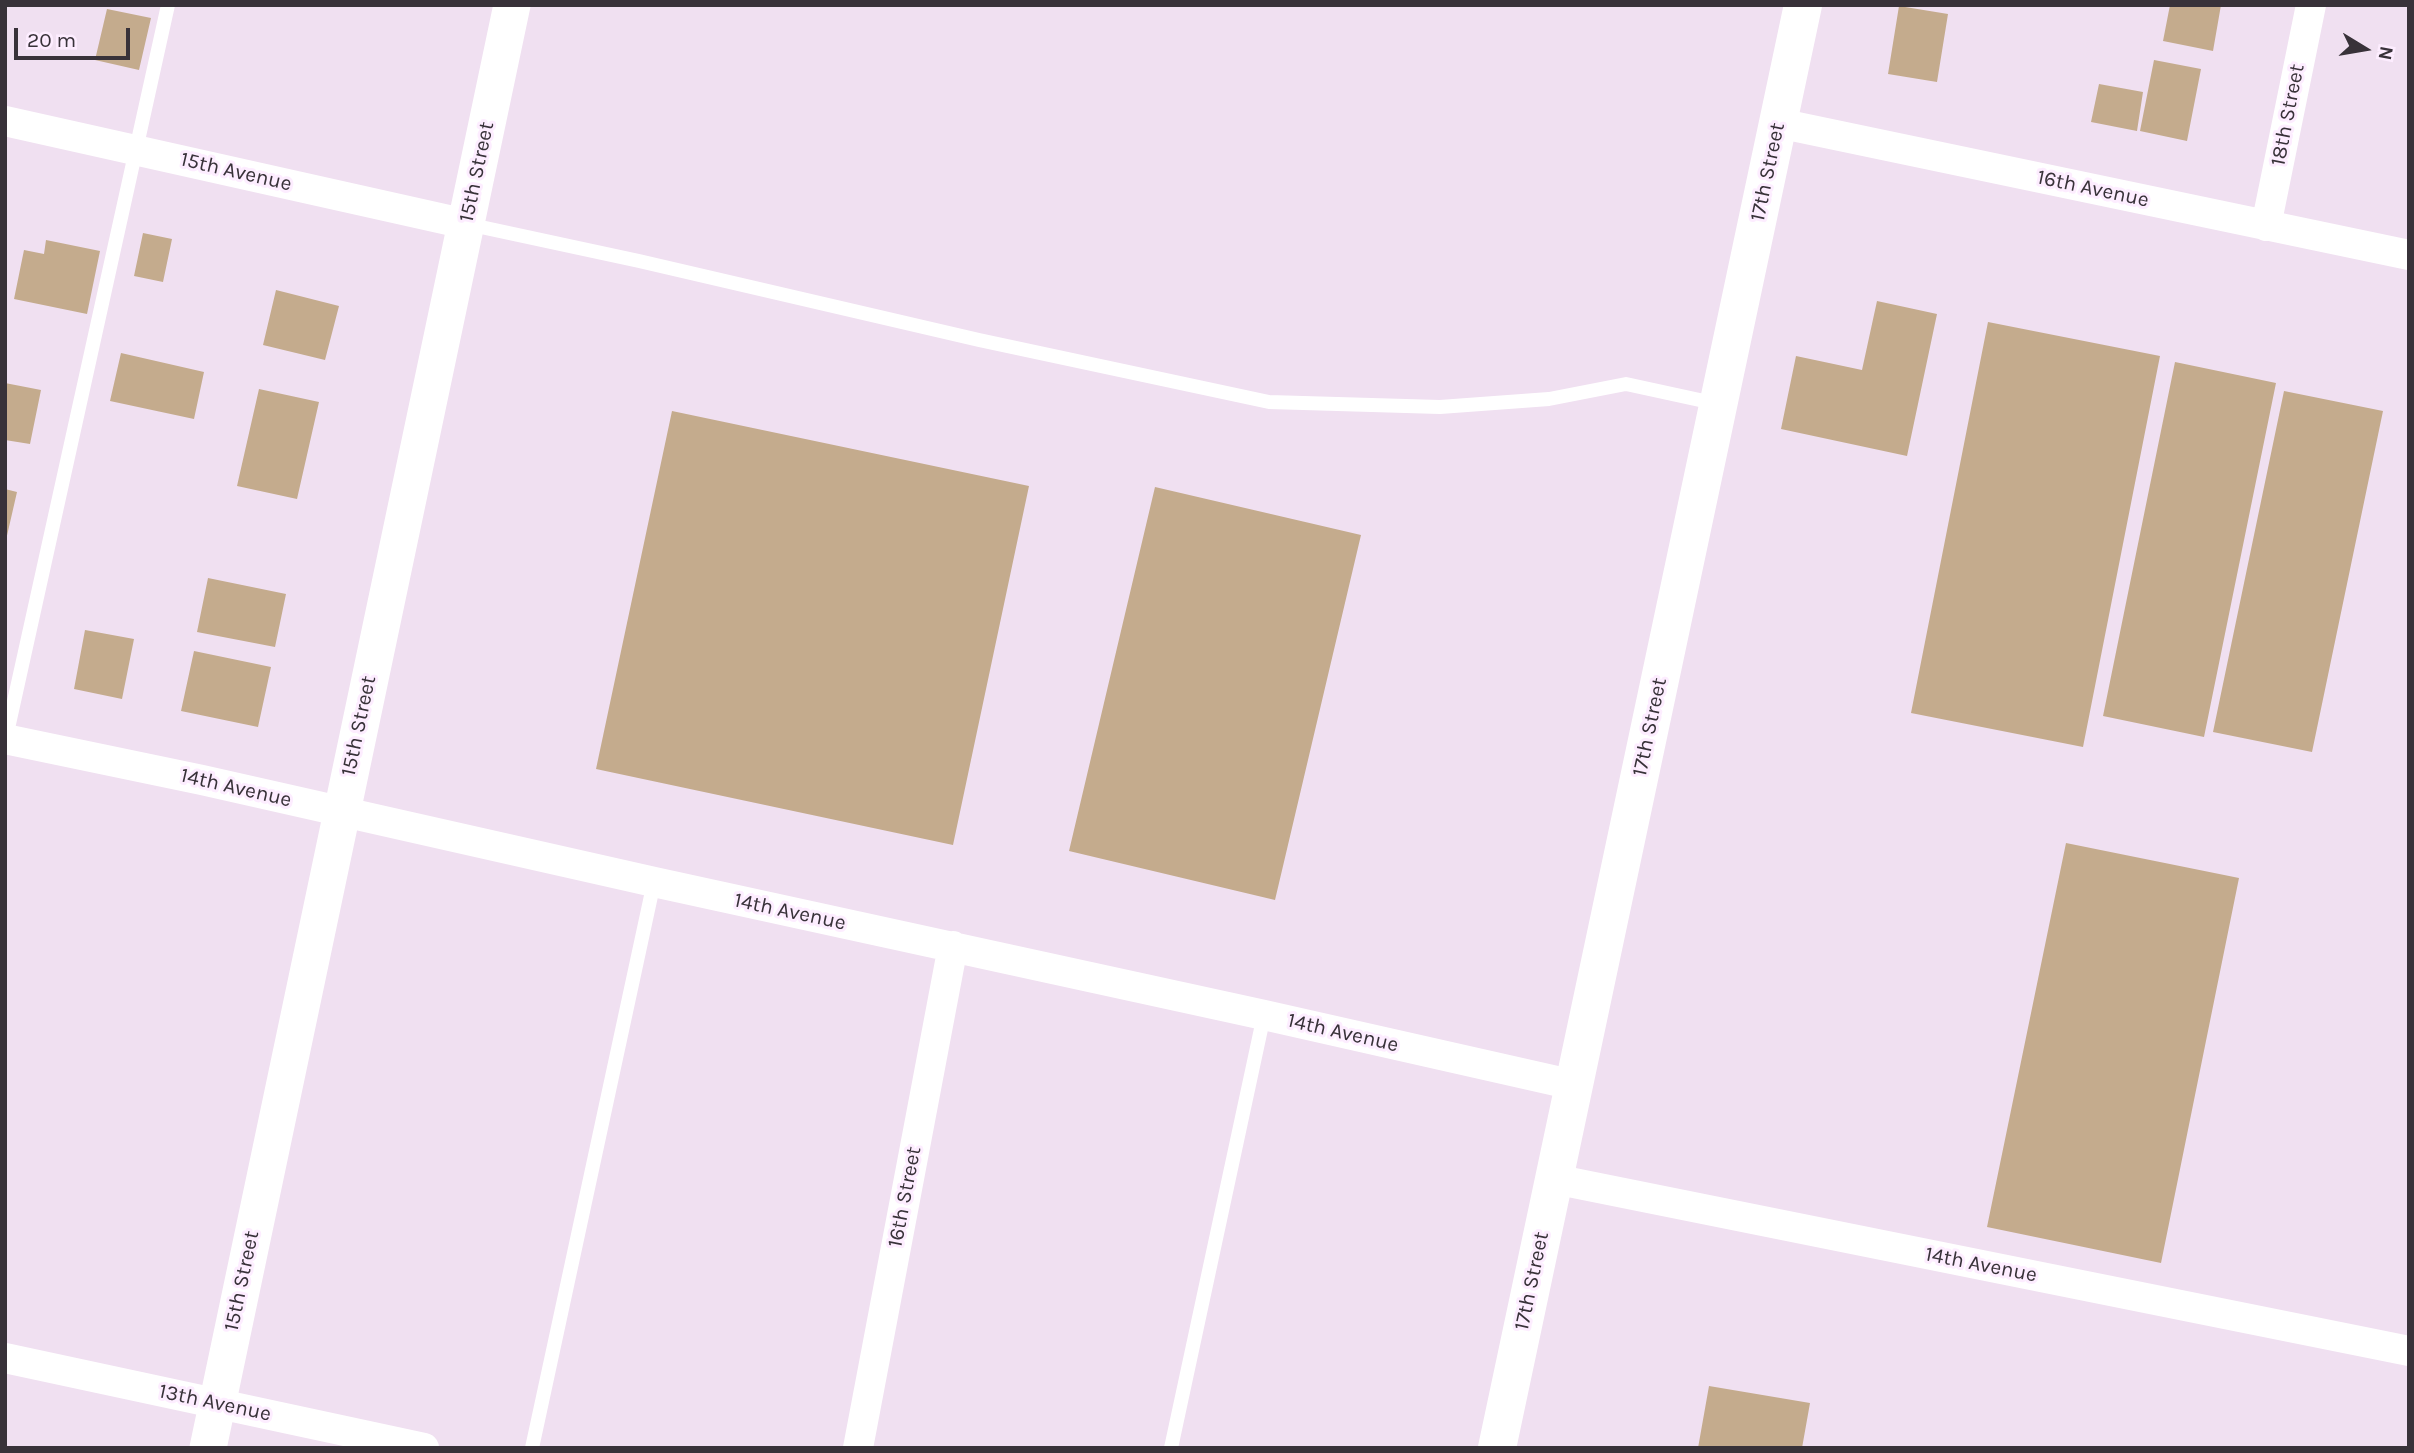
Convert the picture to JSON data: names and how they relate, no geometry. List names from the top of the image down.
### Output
{
  "streets": {
    "main road": ["17th Street"],
    "street": [
      "18th Street",
      "15th Avenue",
      "15th Street",
      "16th Avenue",
      "14th Avenue",
      "16th Street",
      "13th Avenue"
    ]
  },
  "crossings": [
    ["18th Street", "16th Avenue"],
    ["15th Avenue", "15th Street"],
    ["15th Street", "14th Avenue"],
    ["15th Street", "13th Avenue"],
    ["17th Street", "16th Avenue"],
    ["17th Street", "14th Avenue"],
    ["14th Avenue", "16th Street"]
  ],
  "scale_bar": "20 m",
  "north": "right"
}
